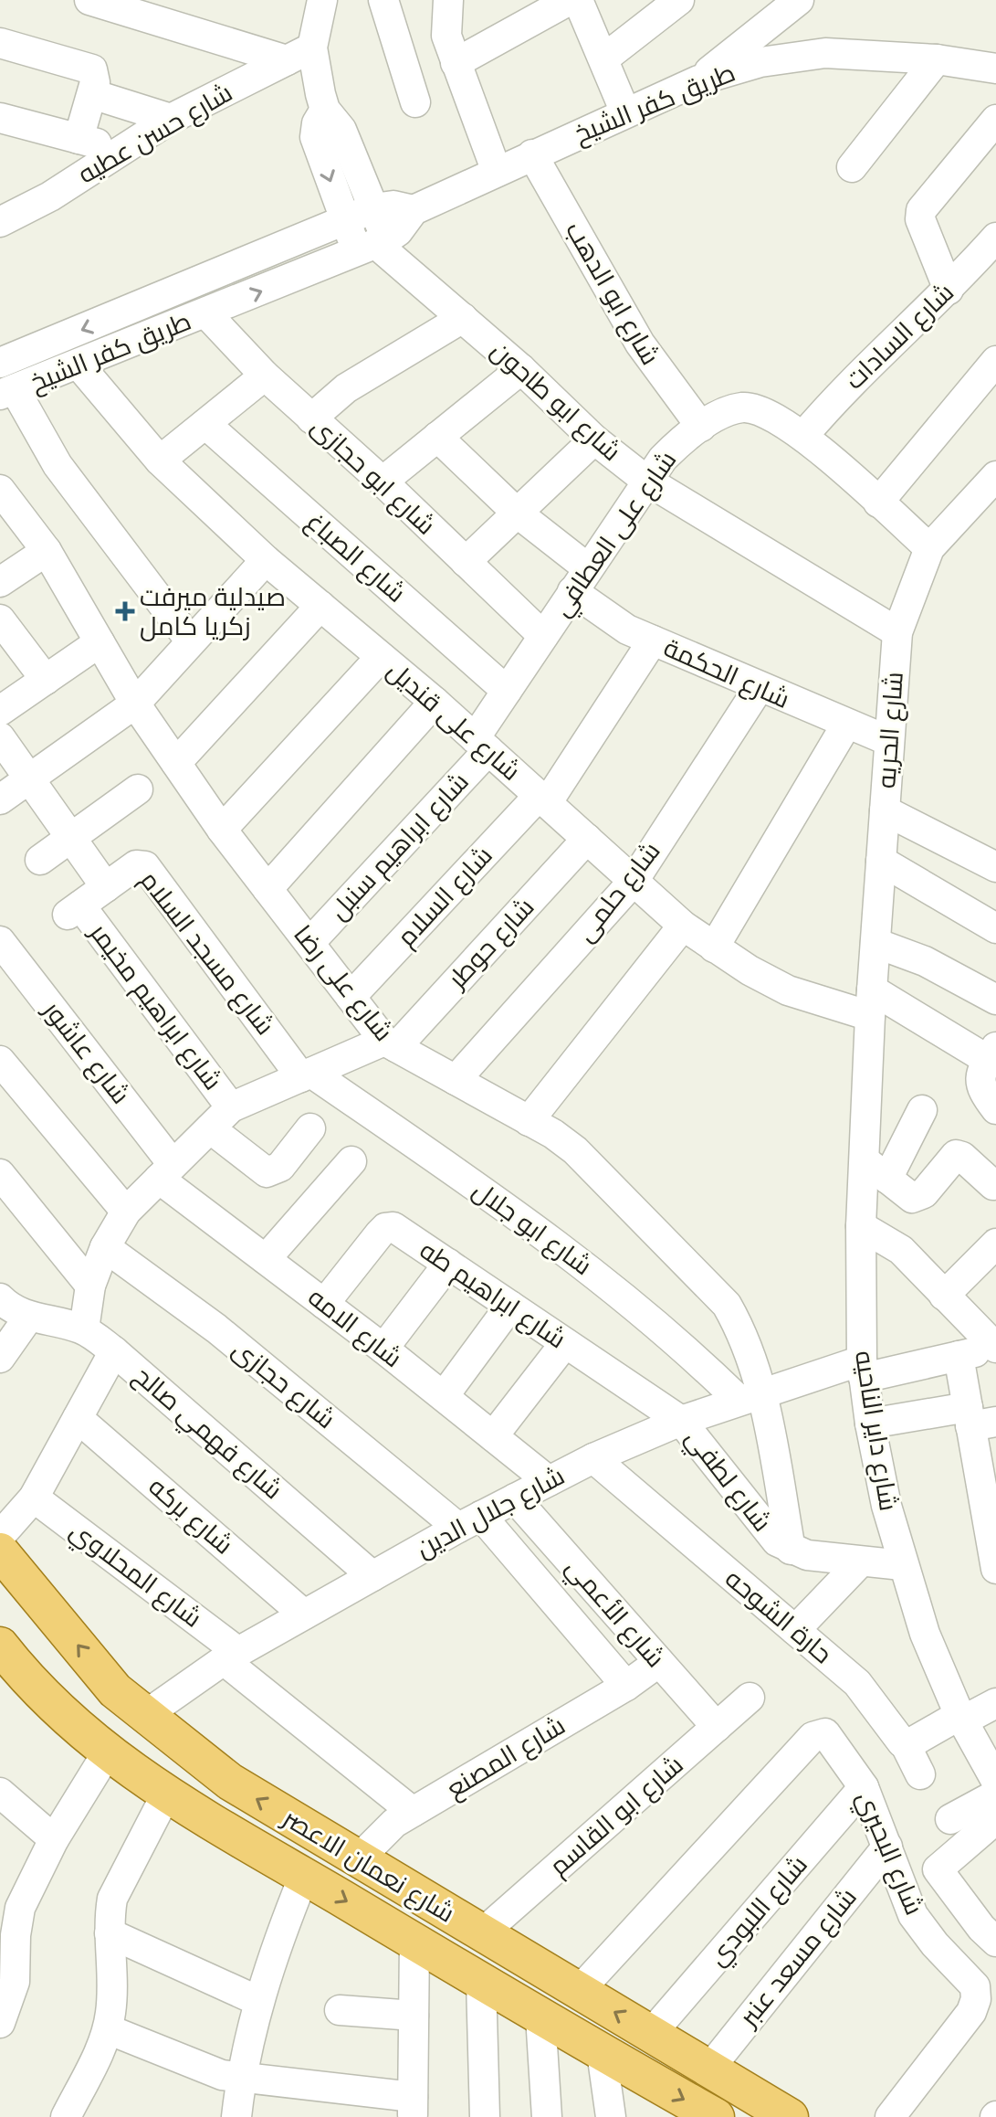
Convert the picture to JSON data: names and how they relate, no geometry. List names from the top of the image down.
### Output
{
  "streets": {
    "main road": ["شارع نعمان الاعصر"],
    "street": [
      "طريق كفر الشيخ",
      "شارع حسن عطيه",
      "شارع ابو الدهب",
      "شارع السادات",
      "شارع ابو طاحون",
      "شارع ابو حجازى",
      "شارع على العطافي",
      "شارع الصباغ",
      "شارع الحكمة",
      "شارع على قنديل",
      "شارع الحريه",
      "شارع ابراهيم سنبل",
      "شارع حلمى",
      "شارع السلام",
      "شارع حوطر",
      "شارع مسجد السلام",
      "شارع على رضا",
      "شارع ابراهيم مخيمر",
      "شارع عاشور",
      "شارع ابو جلال",
      "شارع ابراهيم طه",
      "شارع الامه",
      "شارع حجازى",
      "شارع داير الناحيه",
      "شارع فهمي صالح",
      "شارع لطفي",
      "شارع جلال الدين",
      "شارع بركه",
      "شارع المحلاوي",
      "شارع الأعمي",
      "حارة الشوحه",
      "شارع المصنع",
      "شارع ابو القاسم",
      "شارع البحيري",
      "شارع اللبودي",
      "شارع مسعد عنبر"
    ]
  },
  "crossings": [
    ["طريق كفر الشيخ", "شارع ابو الدهب"],
    ["طريق كفر الشيخ", "شارع ابو طاحون"],
    ["طريق كفر الشيخ", "شارع ابو حجازى"],
    ["طريق كفر الشيخ", "شارع على قنديل"],
    ["شارع ابو الدهب", "شارع على العطافي"],
    ["شارع السادات", "شارع على العطافي"],
    ["شارع ابو طاحون", "شارع على العطافي"],
    ["شارع ابو طاحون", "شارع الحريه"],
    ["شارع ابو حجازى", "شارع على العطافي"],
    ["شارع على العطافي", "شارع الصباغ"],
    ["شارع على العطافي", "شارع الحكمة"],
    ["شارع على العطافي", "شارع على قنديل"],
    ["شارع على العطافي", "شارع الحريه"],
    ["شارع على العطافي", "شارع ابراهيم سنبل"],
    ["شارع الحكمة", "شارع الحريه"],
    ["شارع الحكمة", "شارع حلمى"],
    ["شارع الحكمة", "شارع السلام"],
    ["شارع على قنديل", "شارع الحريه"],
    ["شارع على قنديل", "شارع ابراهيم سنبل"],
    ["شارع على قنديل", "شارع حلمى"],
    ["شارع على قنديل", "شارع السلام"],
    ["شارع على قنديل", "شارع حوطر"],
    ["شارع على قنديل", "شارع داير الناحيه"],
    ["شارع الحريه", "شارع داير الناحيه"],
    ["شارع ابراهيم سنبل", "شارع على رضا"],
    ["شارع حلمى", "شارع على رضا"],
    ["شارع السلام", "شارع على رضا"],
    ["شارع حوطر", "شارع على رضا"],
    ["شارع مسجد السلام", "شارع ابراهيم مخيمر"],
    ["شارع مسجد السلام", "شارع ابو جلال"],
    ["شارع على رضا", "شارع ابو جلال"],
    ["شارع على رضا", "شارع لطفي"],
    ["شارع على رضا", "شارع جلال الدين"],
    ["شارع عاشور", "شارع الامه"],
    ["شارع ابو جلال", "شارع جلال الدين"],
    ["شارع ابراهيم طه", "شارع الامه"],
    ["شارع ابراهيم طه", "شارع لطفي"],
    ["شارع ابراهيم طه", "شارع جلال الدين"],
    ["شارع الامه", "شارع جلال الدين"],
    ["شارع حجازى", "شارع جلال الدين"],
    ["شارع حجازى", "شارع المصنع"],
    ["شارع داير الناحيه", "شارع لطفي"],
    ["شارع داير الناحيه", "شارع جلال الدين"],
    ["شارع فهمي صالح", "شارع جلال الدين"],
    ["شارع لطفي", "شارع جلال الدين"],
    ["شارع جلال الدين", "شارع بركه"],
    ["شارع جلال الدين", "شارع المحلاوي"],
    ["شارع جلال الدين", "شارع الأعمي"],
    ["شارع جلال الدين", "حارة الشوحه"],
    ["شارع جلال الدين", "شارع نعمان الاعصر"],
    ["شارع المحلاوي", "شارع المصنع"],
    ["شارع الأعمي", "شارع المصنع"],
    ["شارع الأعمي", "شارع ابو القاسم"],
    ["شارع المصنع", "شارع نعمان الاعصر"],
    ["شارع ابو القاسم", "شارع نعمان الاعصر"],
    ["شارع البحيري", "شارع نعمان الاعصر"],
    ["شارع البحيري", "شارع اللبودي"],
    ["شارع البحيري", "شارع مسعد عنبر"],
    ["شارع نعمان الاعصر", "شارع اللبودي"],
    ["شارع نعمان الاعصر", "شارع مسعد عنبر"]
  ],
  "places": {
    "health": ["صيدلية ميرفت زكريا كامل"]
  }
}
